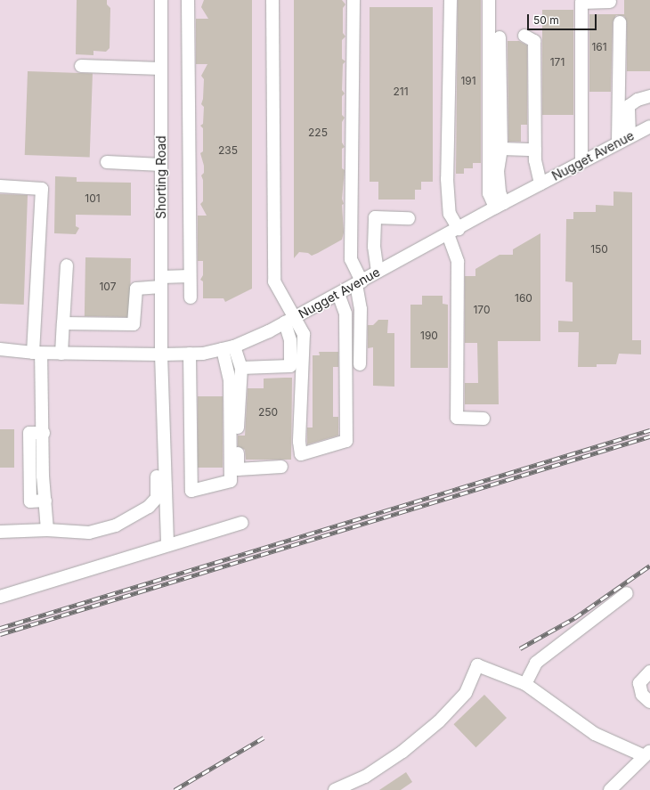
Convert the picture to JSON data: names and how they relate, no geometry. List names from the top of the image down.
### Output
{
  "streets": {
    "street": ["Nugget Avenue", "Shorting Road"]
  },
  "crossings": [
    ["Nugget Avenue", "Shorting Road"]
  ],
  "house_numbers": [
    "161",
    "171",
    "191",
    "211",
    "225",
    "235",
    "101",
    "150",
    "107",
    "160",
    "170",
    "190",
    "250"
  ],
  "scale_bar": "50 m"
}
